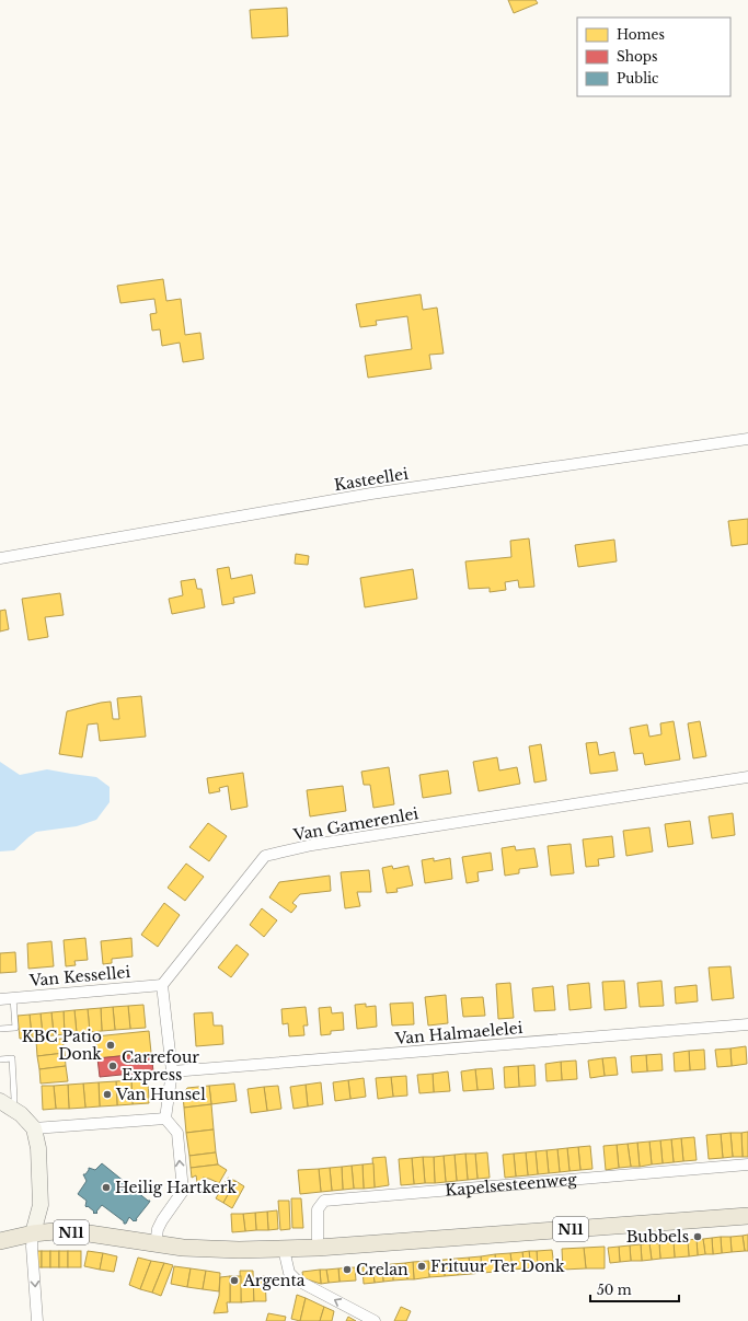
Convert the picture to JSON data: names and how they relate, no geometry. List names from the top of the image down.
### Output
{
  "streets": {
    "main road": ["N11"],
    "street": [
      "Kasteellei",
      "Van Gamerenlei",
      "Van Kessellei",
      "Van Halmaelelei",
      "Kapelsesteenweg"
    ]
  },
  "crossings": [
    ["Van Gamerenlei", "Van Kessellei"],
    ["Kapelsesteenweg", "N11"]
  ],
  "places": [
    "KBC Patio Donk",
    "Carrefour Express",
    "Van Hunsel",
    "Heilig Hartkerk",
    "Bubbels",
    "Frituur Ter Donk",
    "Crelan",
    "Argenta"
  ],
  "legend": ["Homes", "Shops", "Public"],
  "scale_bar": "50 m"
}
